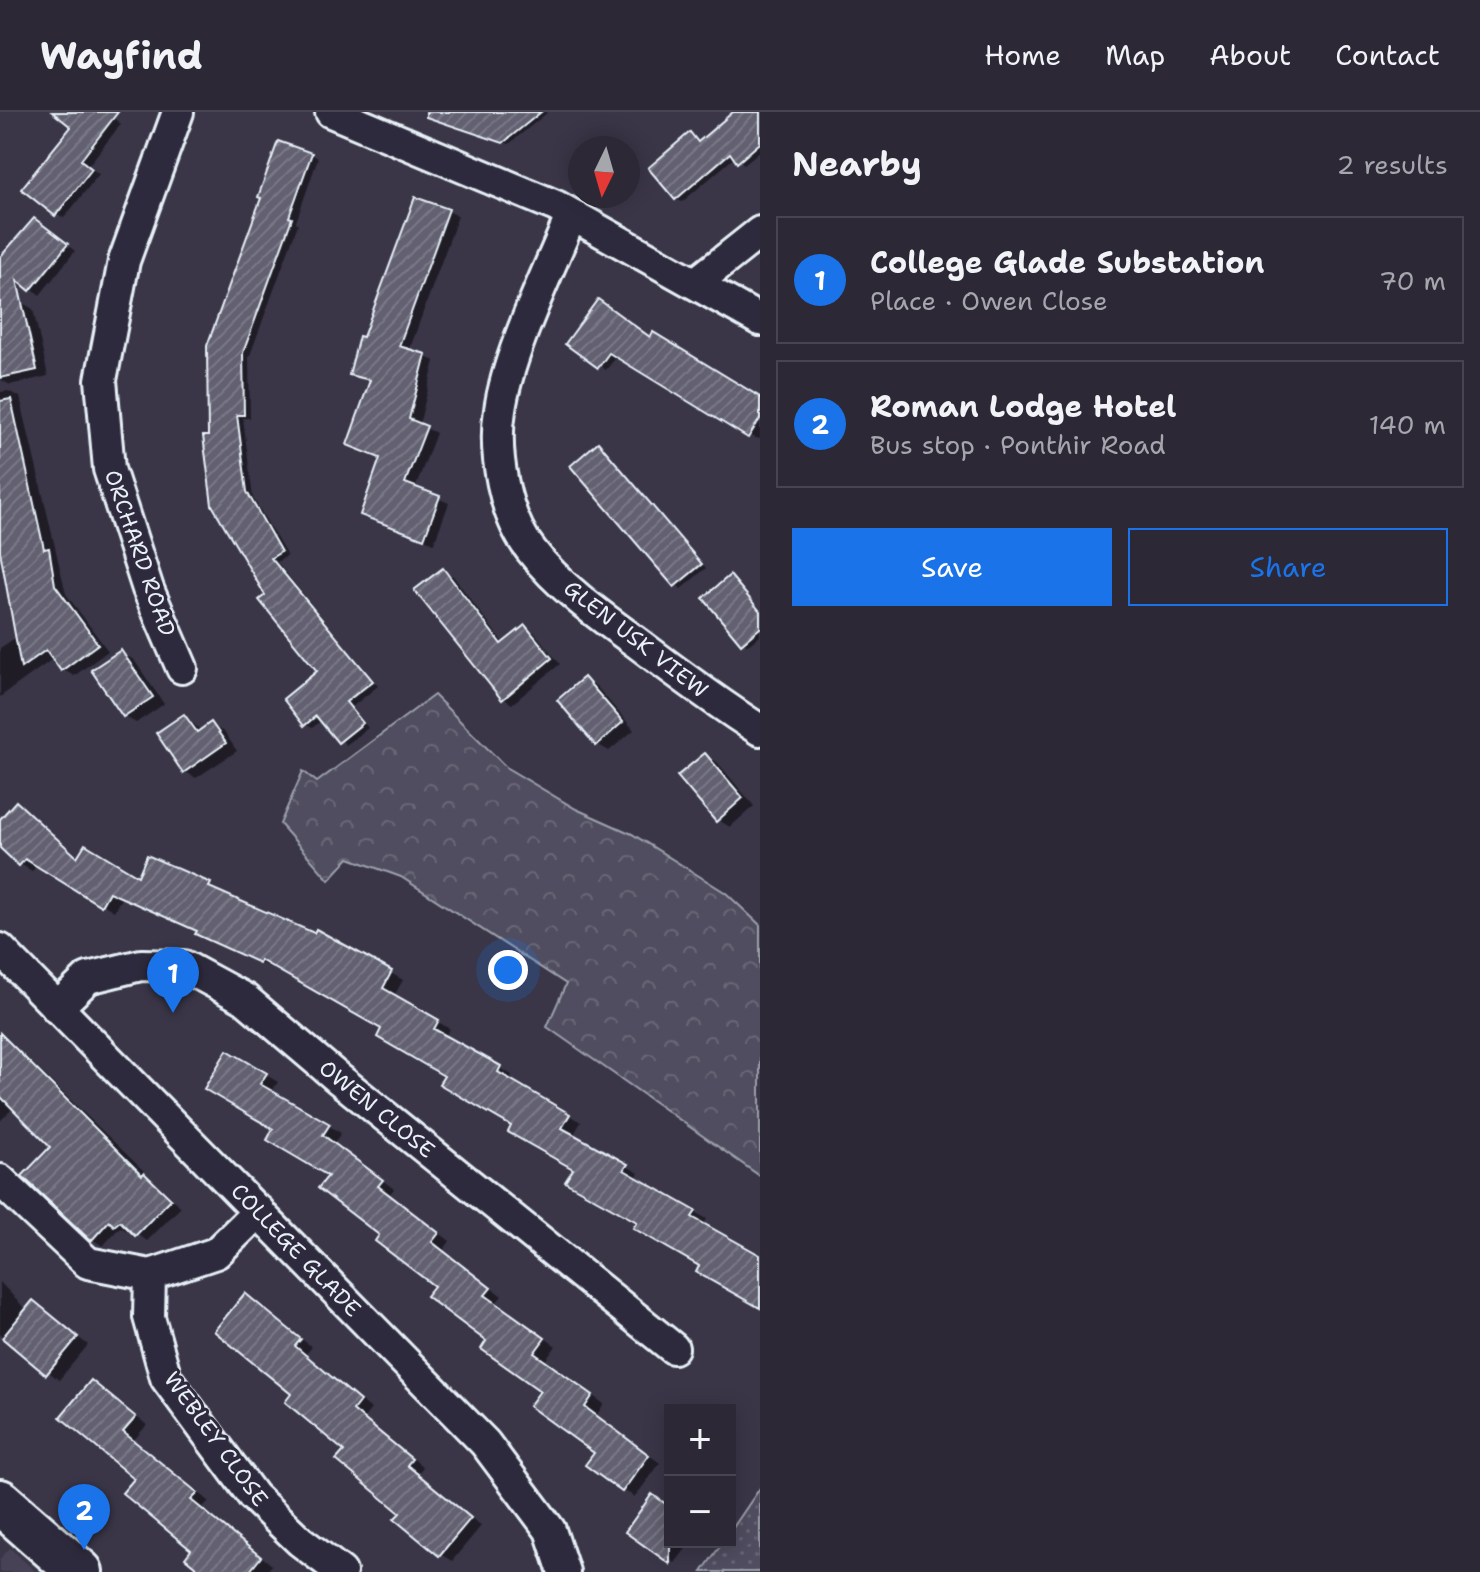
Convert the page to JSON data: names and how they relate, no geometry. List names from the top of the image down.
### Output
{
  "streets": {
    "street": [
      "ORCHARD ROAD",
      "GLEN USK VIEW",
      "OWEN CLOSE",
      "COLLEGE GLADE",
      "WEBLEY CLOSE"
    ]
  },
  "crossings": [
    ["OWEN CLOSE", "COLLEGE GLADE"]
  ],
  "north": "bottom",
  "page": {
    "header": "Wayfind",
    "nav": [
      "Home",
      "Map",
      "About",
      "Contact"
    ],
    "heading": ["Nearby", "2 results"],
    "list": [
      {
        "mark": "1",
        "name": "College Glade Substation",
        "note": "Place · Owen Close",
        "value": "70 m"
      },
      {
        "mark": "2",
        "name": "Roman Lodge Hotel",
        "note": "Bus stop · Ponthir Road",
        "value": "140 m"
      }
    ],
    "buttons": ["Save", "Share"],
    "pins": ["1", "2"],
    "map_buttons": ["+", "−"]
  }
}
